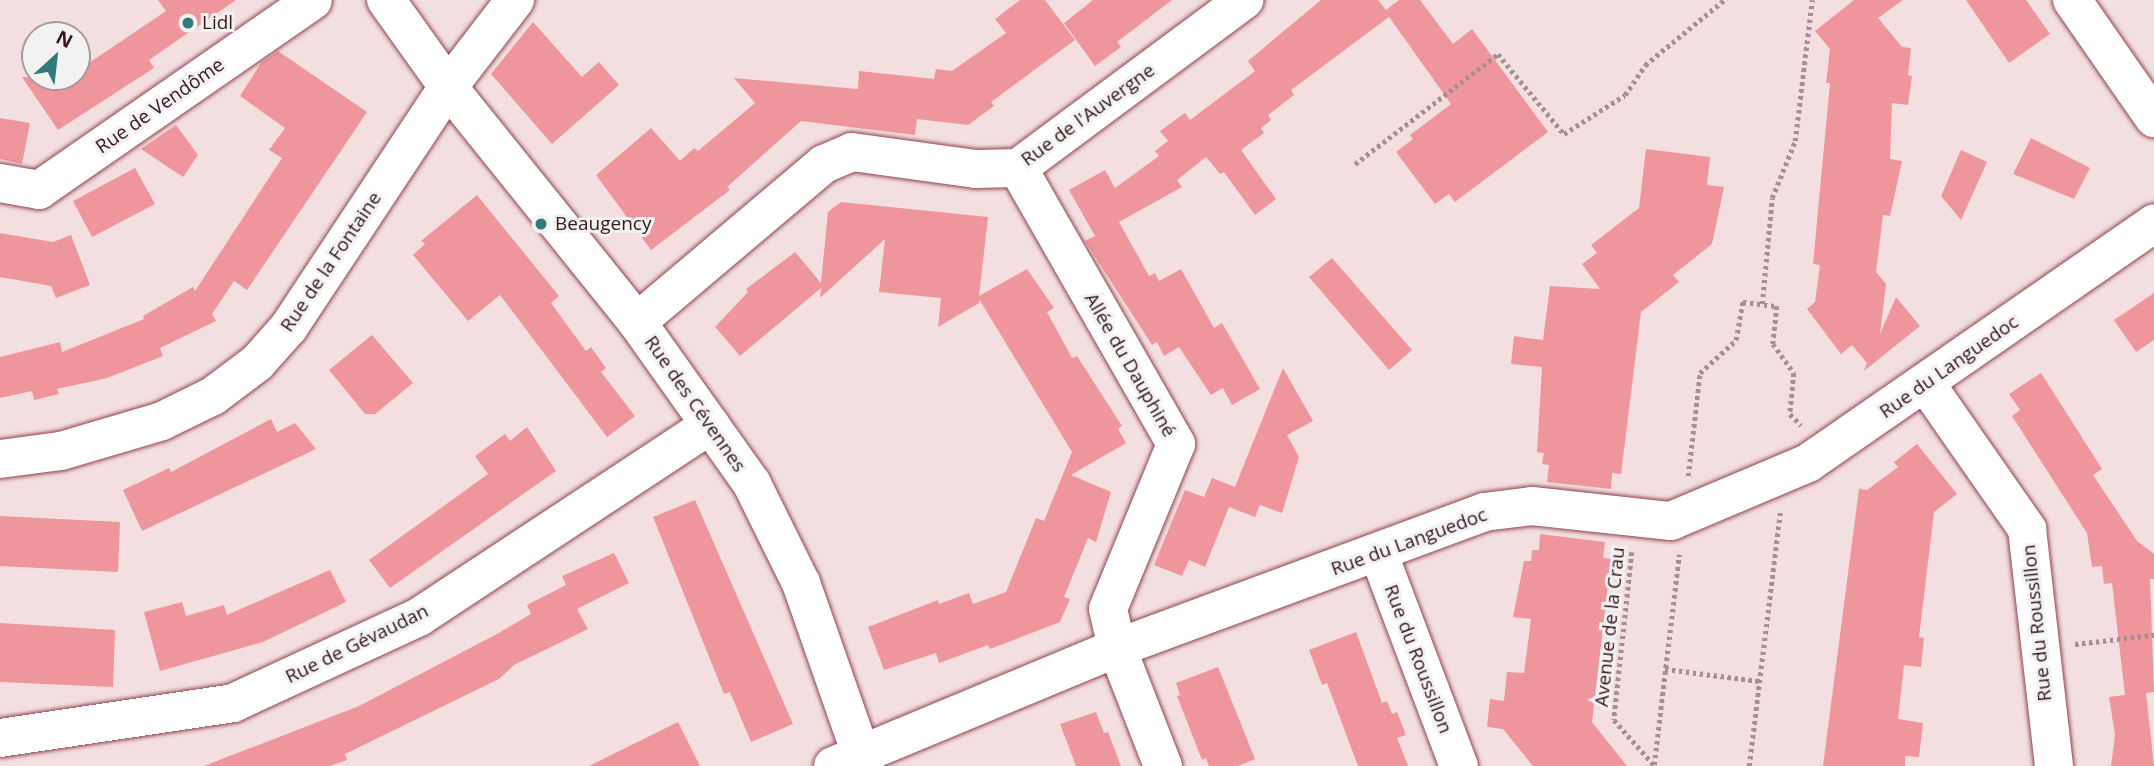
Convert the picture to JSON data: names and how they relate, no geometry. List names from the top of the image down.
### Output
{
  "streets": {
    "street": [
      "Rue de Vendôme",
      "Rue de l'Auvergne",
      "Rue de la Fontaine",
      "Allée du Dauphiné",
      "Rue du Languedoc",
      "Rue des Cévennes",
      "Rue du Roussillon",
      "Rue de Gévaudan"
    ],
    "path": ["Avenue de la Crau"]
  },
  "crossings": [
    ["Rue de l'Auvergne", "Allée du Dauphiné"],
    ["Rue de l'Auvergne", "Rue des Cévennes"],
    ["Rue de la Fontaine", "Rue des Cévennes"],
    ["Allée du Dauphiné", "Rue du Languedoc"],
    ["Rue du Languedoc", "Rue des Cévennes"],
    ["Rue du Languedoc", "Rue du Roussillon"],
    ["Rue du Languedoc", "Avenue de la Crau"],
    ["Rue des Cévennes", "Rue de Gévaudan"]
  ],
  "places": ["Lidl", "Beaugency"],
  "north": "top right"
}
